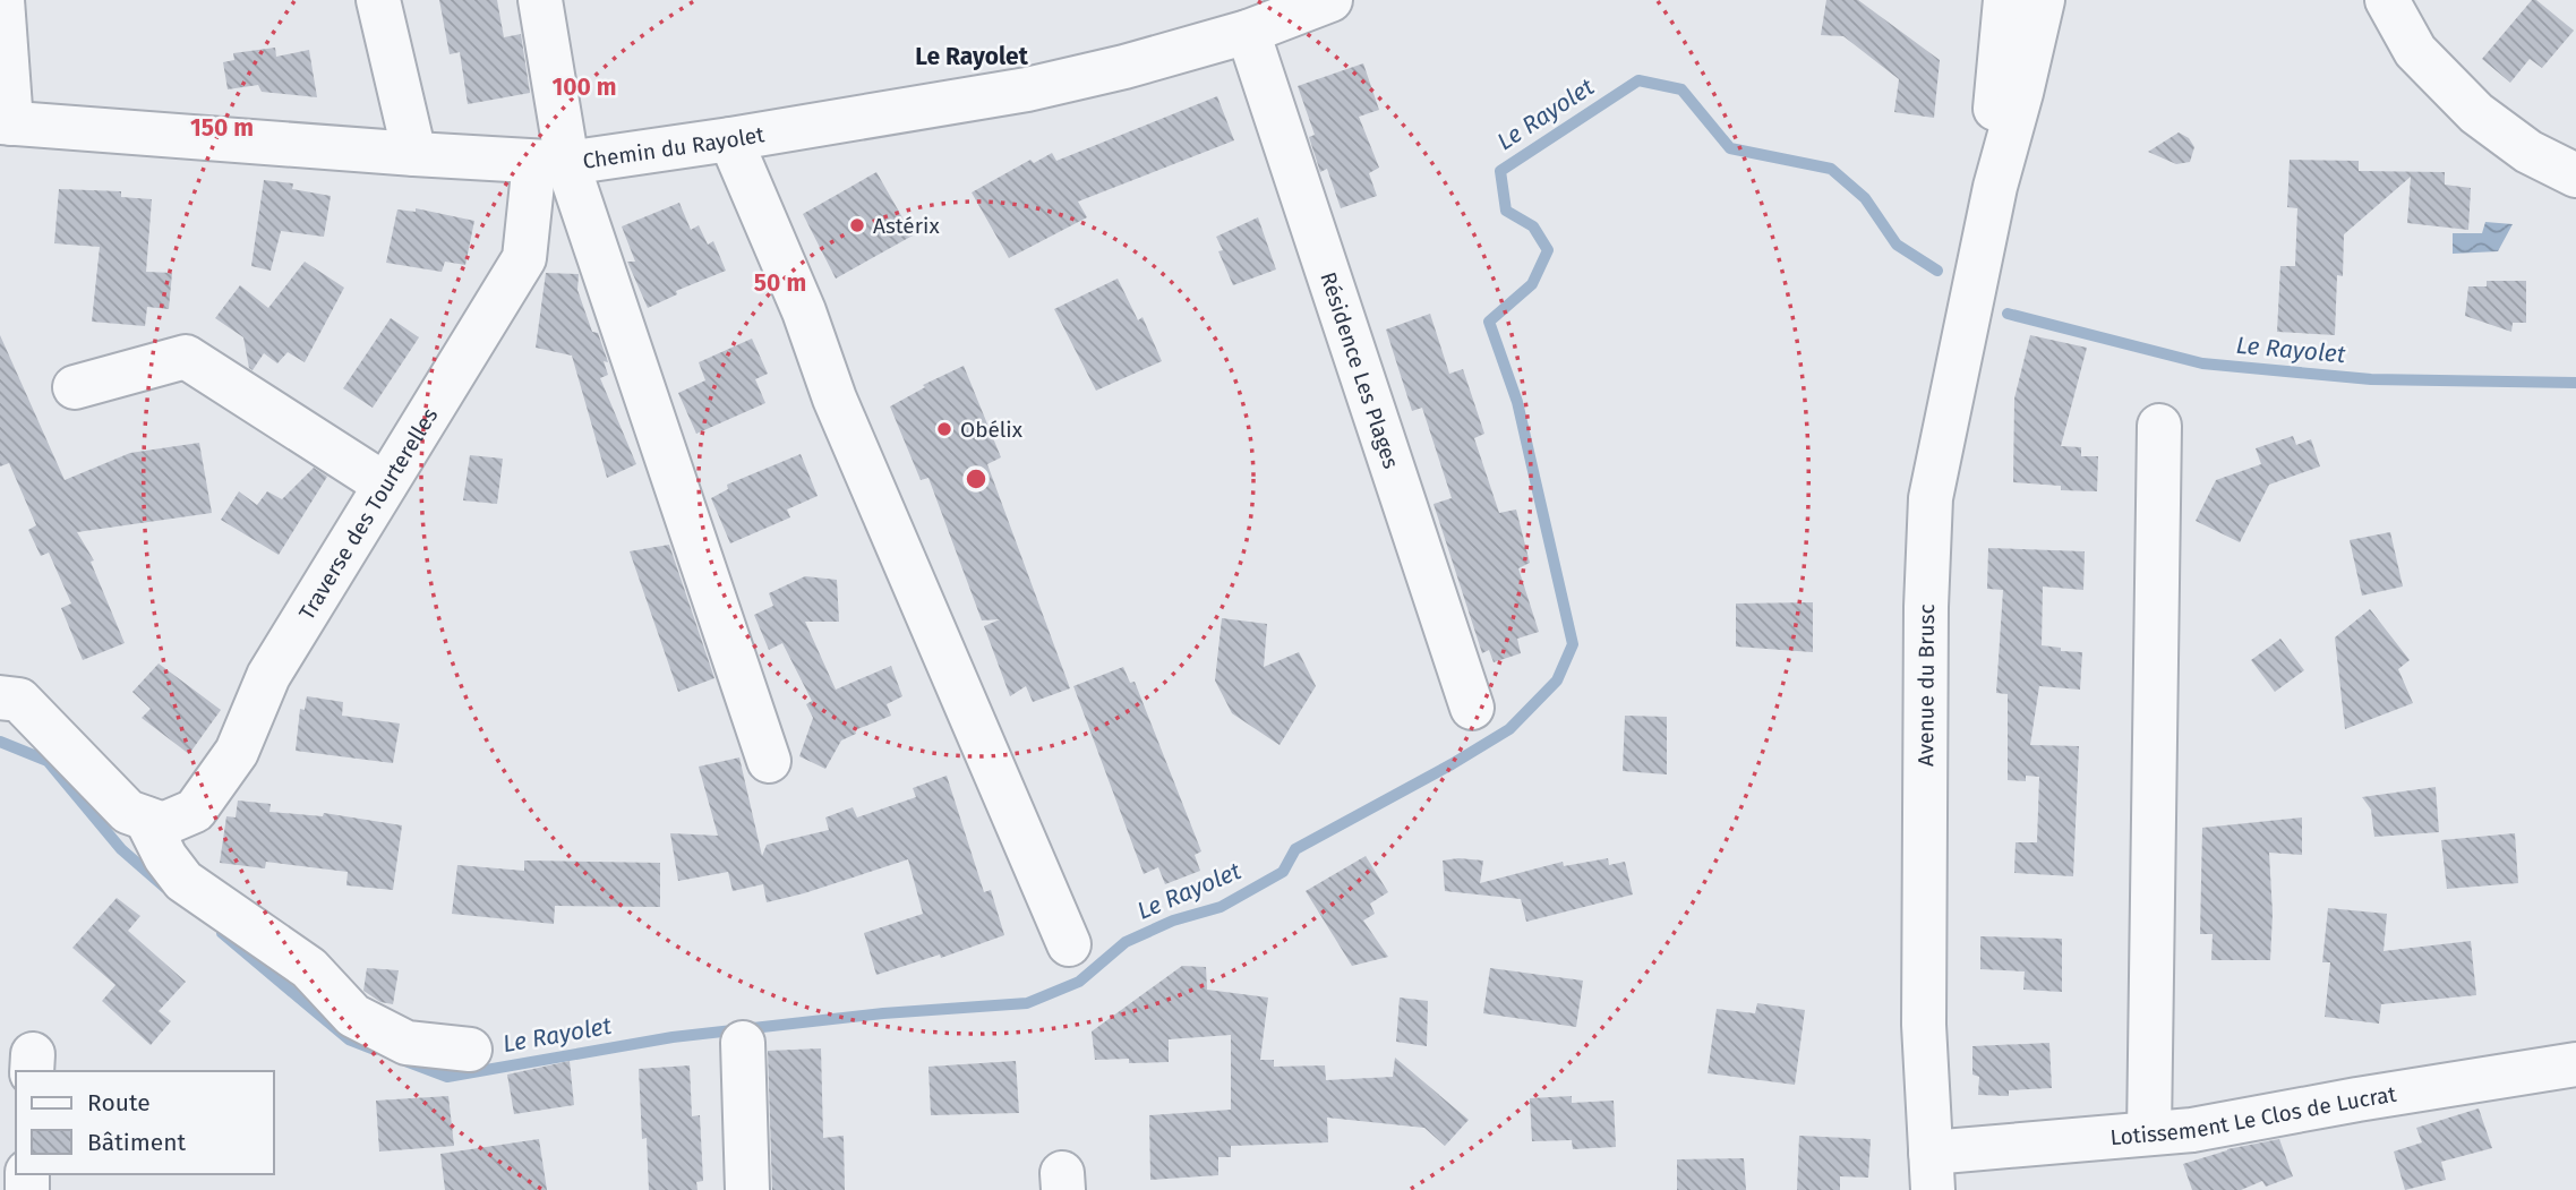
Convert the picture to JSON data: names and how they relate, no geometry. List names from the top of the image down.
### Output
{
  "streets": {
    "street": [
      "Chemin du Rayolet",
      "Résidence Les Plages",
      "Traverse des Tourterelles",
      "Avenue du Brusc",
      "Lotissement Le Clos de Lucrat"
    ]
  },
  "crossings": [
    ["Chemin du Rayolet", "Résidence Les Plages"],
    ["Chemin du Rayolet", "Traverse des Tourterelles"],
    ["Avenue du Brusc", "Lotissement Le Clos de Lucrat"]
  ],
  "districts": ["Le Rayolet"],
  "water": ["Le Rayolet"],
  "places": ["Astérix", "Obélix"],
  "legend": ["Route", "Bâtiment"],
  "rings": ["100 m", "150 m", "50 m"]
}
